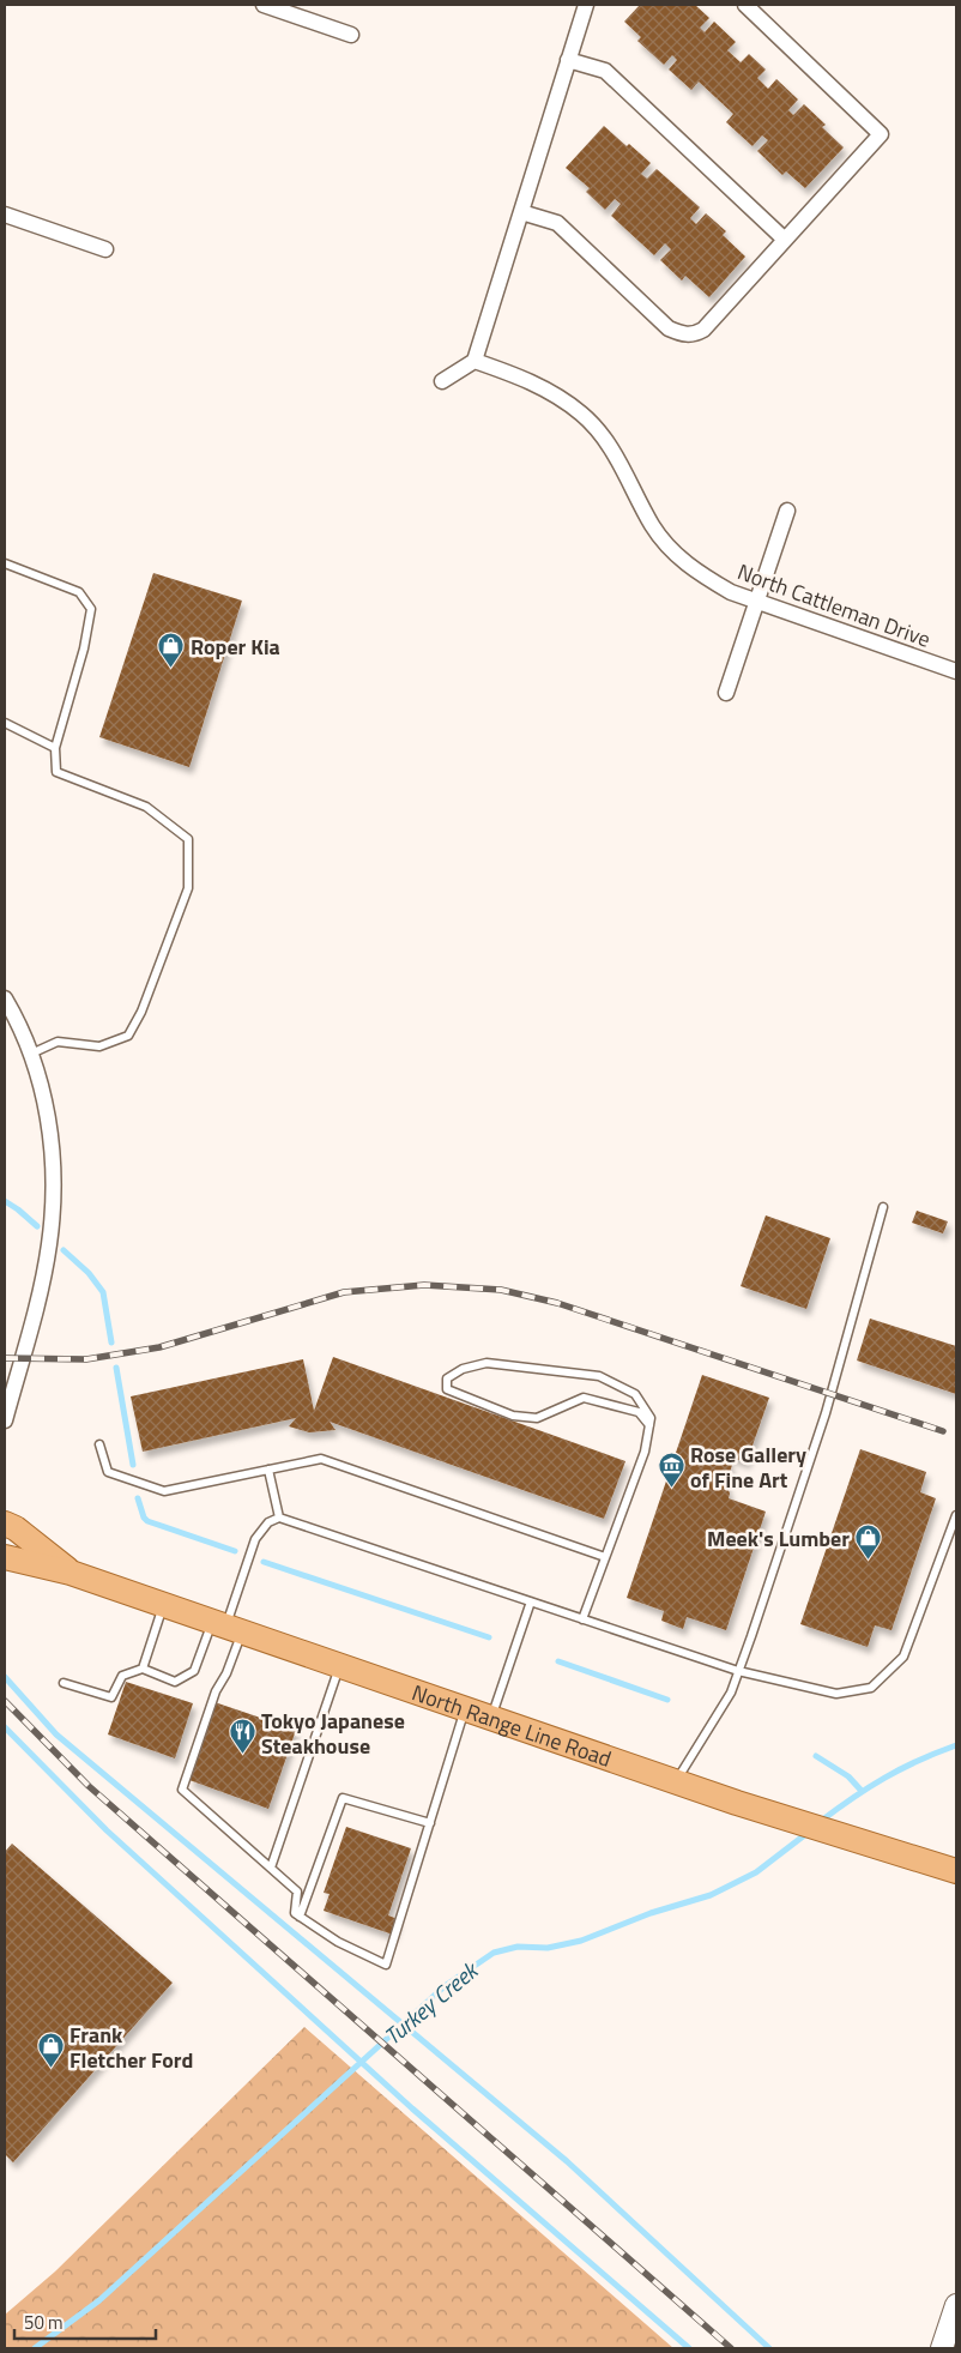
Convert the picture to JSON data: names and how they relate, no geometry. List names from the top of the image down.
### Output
{
  "streets": {
    "main road": ["North Range Line Road"],
    "street": ["North Cattleman Drive"]
  },
  "water": ["Turkey Creek"],
  "places": {
    "shop": ["Roper Kia", "Meek's Lumber", "Frank Fletcher Ford"],
    "museum": ["Rose Gallery of Fine Art"],
    "restaurant": ["Tokyo Japanese Steakhouse"]
  },
  "scale_bar": "50 m"
}
